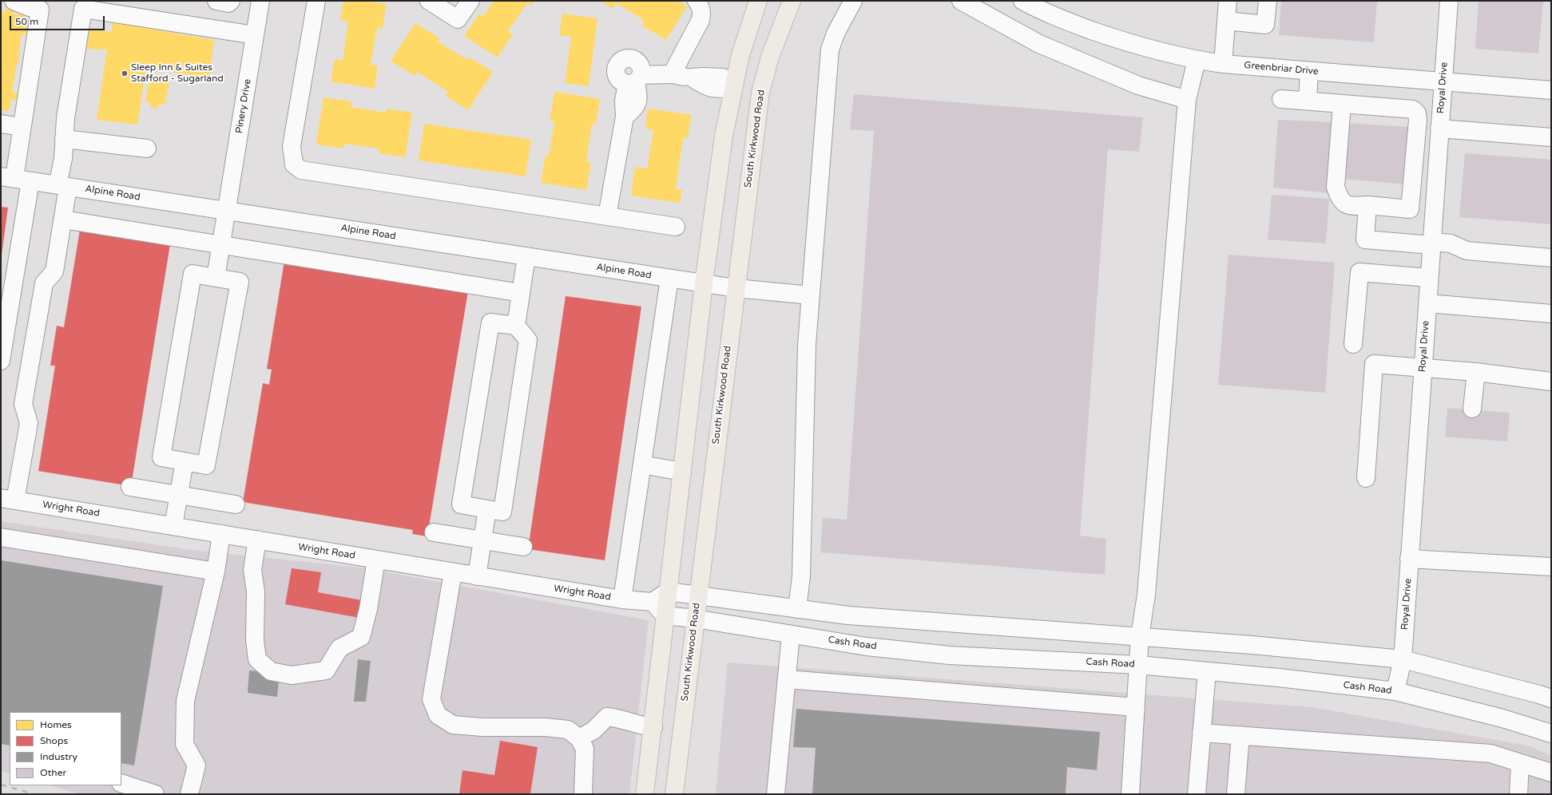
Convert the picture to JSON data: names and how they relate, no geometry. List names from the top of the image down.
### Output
{
  "streets": {
    "main road": ["South Kirkwood Road"],
    "street": [
      "Greenbriar Drive",
      "Royal Drive",
      "Pinery Drive",
      "Alpine Road",
      "Wright Road",
      "Cash Road"
    ]
  },
  "crossings": [
    ["Greenbriar Drive", "Royal Drive"],
    ["Royal Drive", "Cash Road"],
    ["Pinery Drive", "Alpine Road"],
    ["South Kirkwood Road", "Alpine Road"],
    ["South Kirkwood Road", "Cash Road"]
  ],
  "places": ["Sleep Inn & Suites Stafford - Sugarland"],
  "legend": [
    "Homes",
    "Shops",
    "Industry",
    "Other"
  ],
  "scale_bar": "50 m"
}
